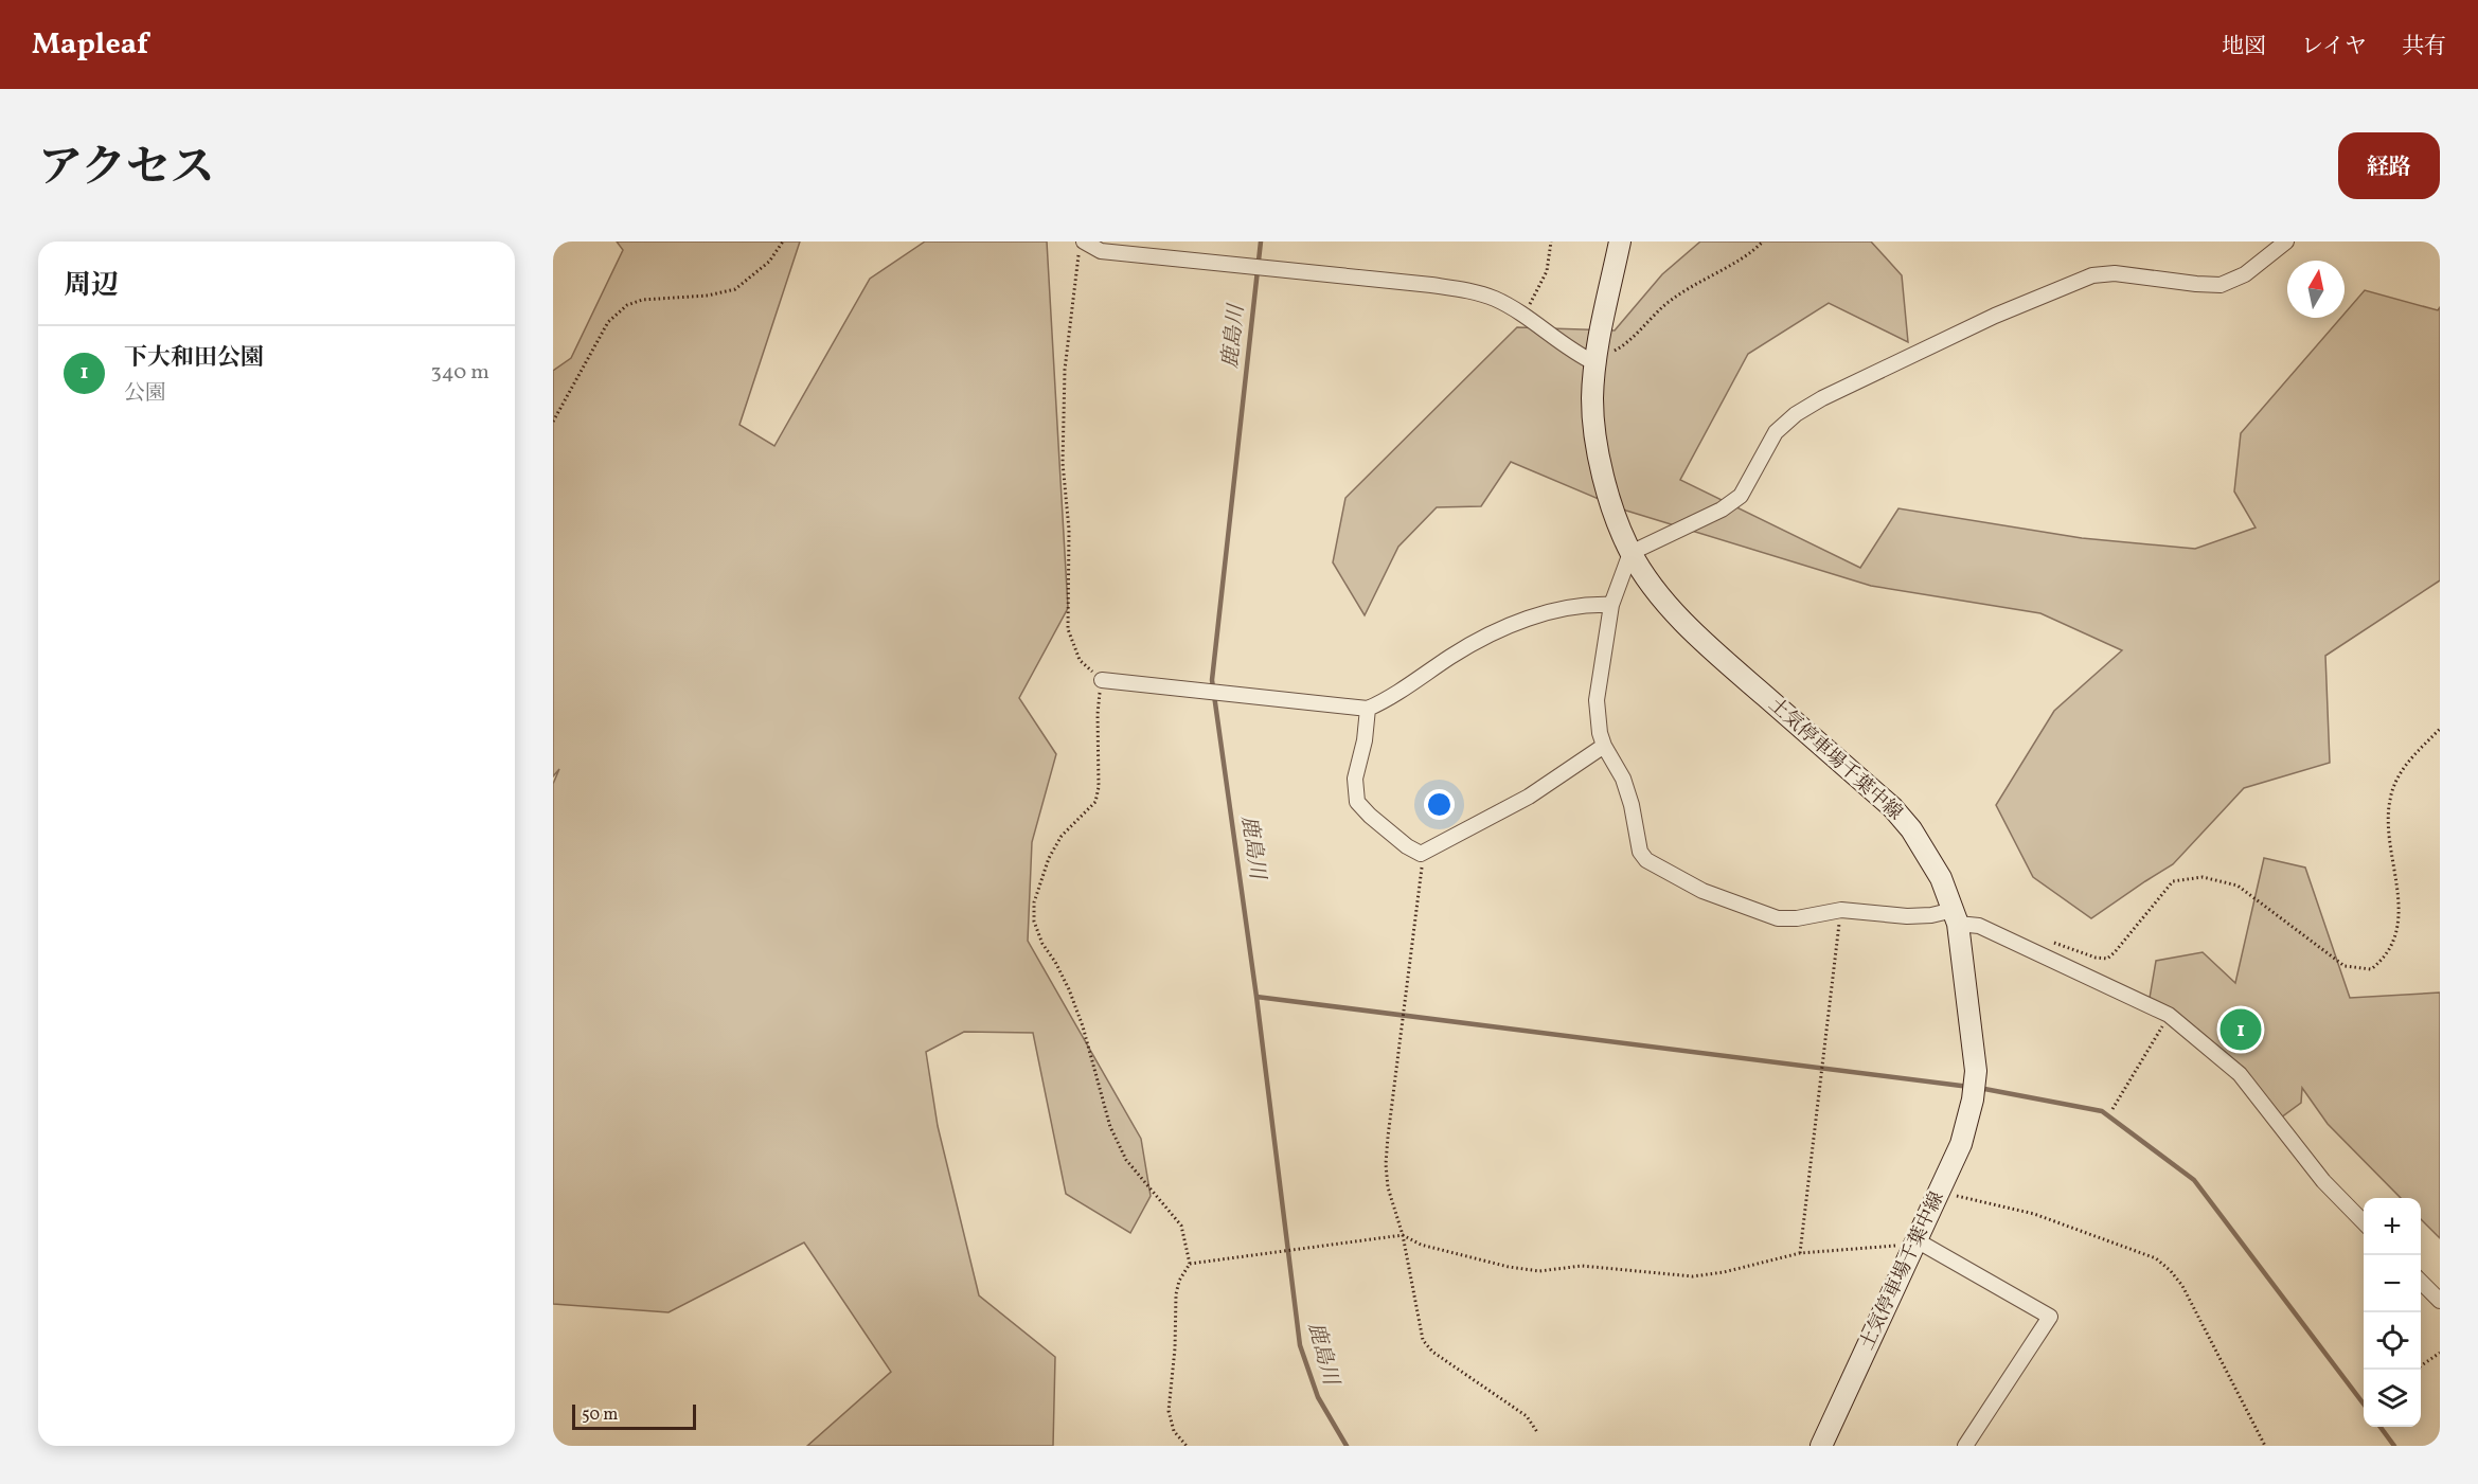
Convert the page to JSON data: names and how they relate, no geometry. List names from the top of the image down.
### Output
{
  "streets": {
    "main road": ["土気停車場千葉中線"]
  },
  "water": ["鹿島川"],
  "scale_bar": "50 m",
  "north": "top",
  "page": {
    "header": "Mapleaf",
    "nav": ["地図", "レイヤ", "共有"],
    "title": "アクセス",
    "buttons": "経路",
    "heading": "周辺",
    "list": [
      {
        "mark": "1",
        "name": "下大和田公園",
        "note": "公園",
        "value": "340 m"
      }
    ],
    "pins": "1",
    "map_buttons": ["+", "−"],
    "scale": "50 m"
  }
}
